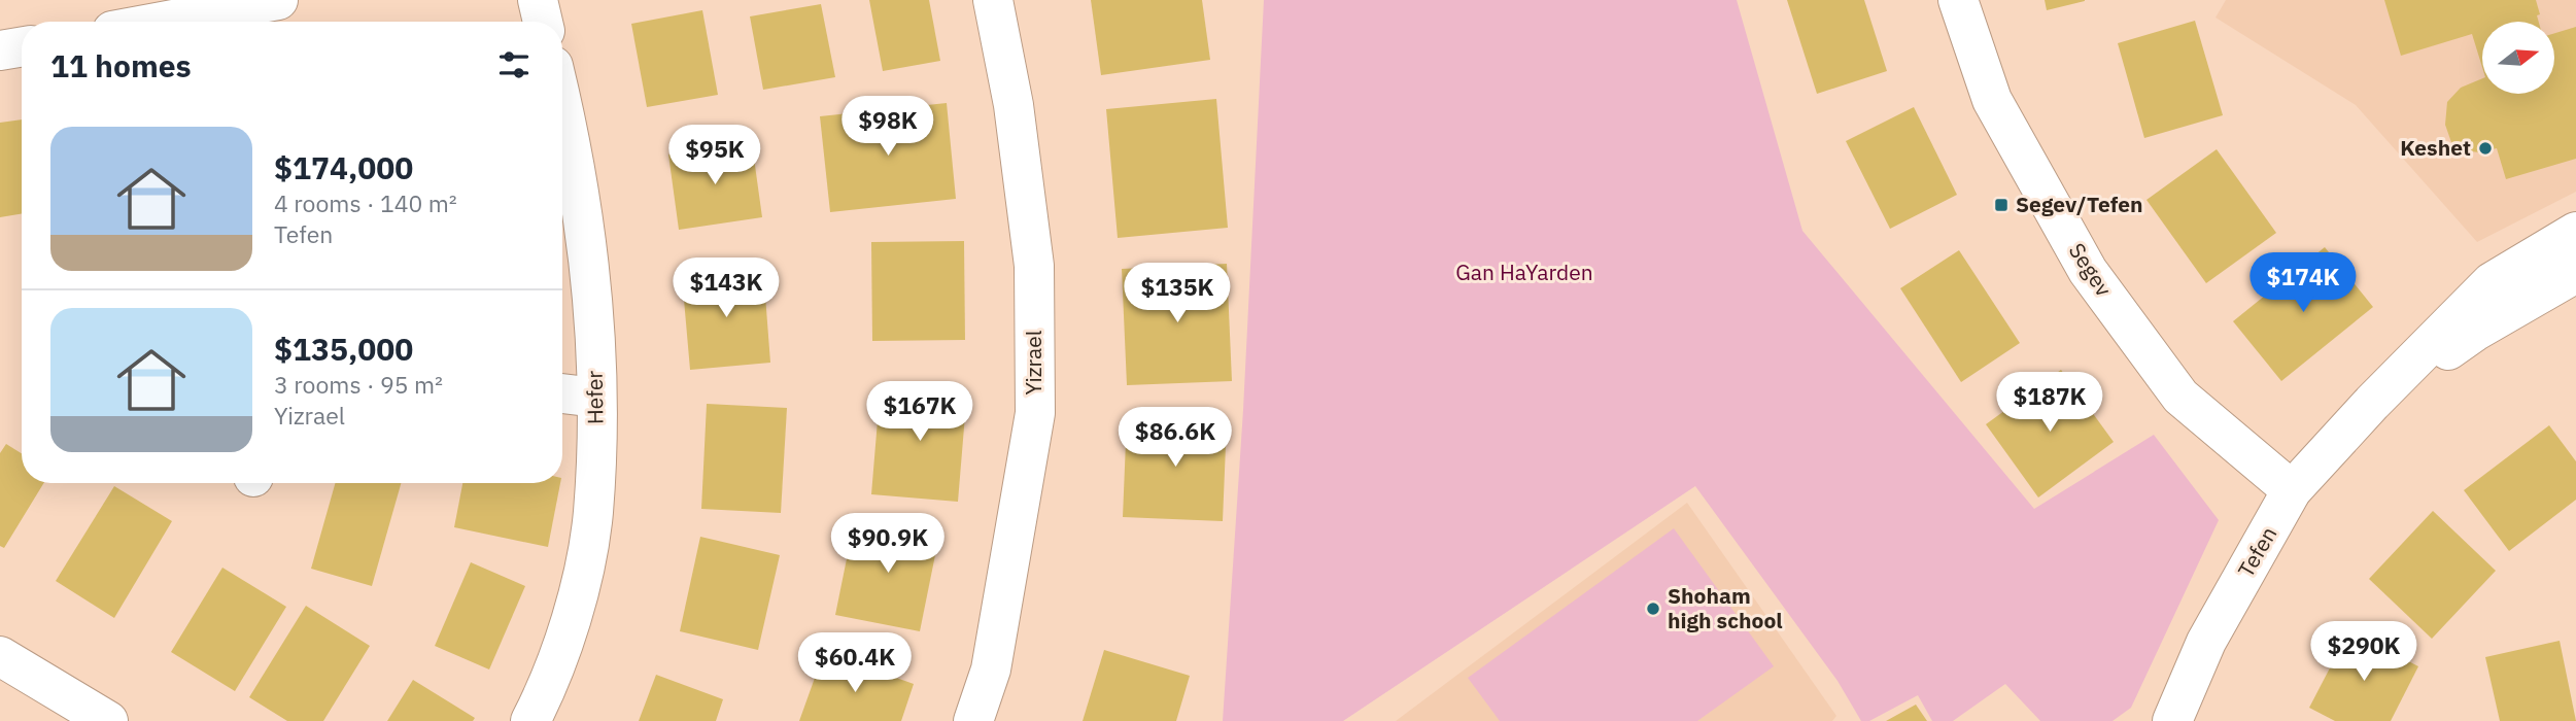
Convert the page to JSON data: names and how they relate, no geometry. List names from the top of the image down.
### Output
{
  "streets": {
    "street": [
      "Segev",
      "Yizrael",
      "Hefer",
      "Tefen"
    ]
  },
  "crossings": [
    ["Segev", "Tefen"]
  ],
  "parks": ["Gan HaYarden"],
  "places": {
    "other": ["Keshet", "Shoham high school"],
    "transit": ["Segev/Tefen"]
  },
  "north": "right",
  "page": {
    "heading": "11 homes",
    "price": [
      "$98K",
      "$95K",
      "$174K",
      "$143K",
      "$135K",
      "$187K",
      "$167K",
      "$86.6K",
      "$90.9K",
      "$290K",
      "$60.4K"
    ],
    "list": [
      {
        "name": "$174,000",
        "note": "4 rooms · 140 m² · Tefen"
      },
      {
        "name": "$135,000",
        "note": "3 rooms · 95 m² · Yizrael"
      }
    ]
  }
}
